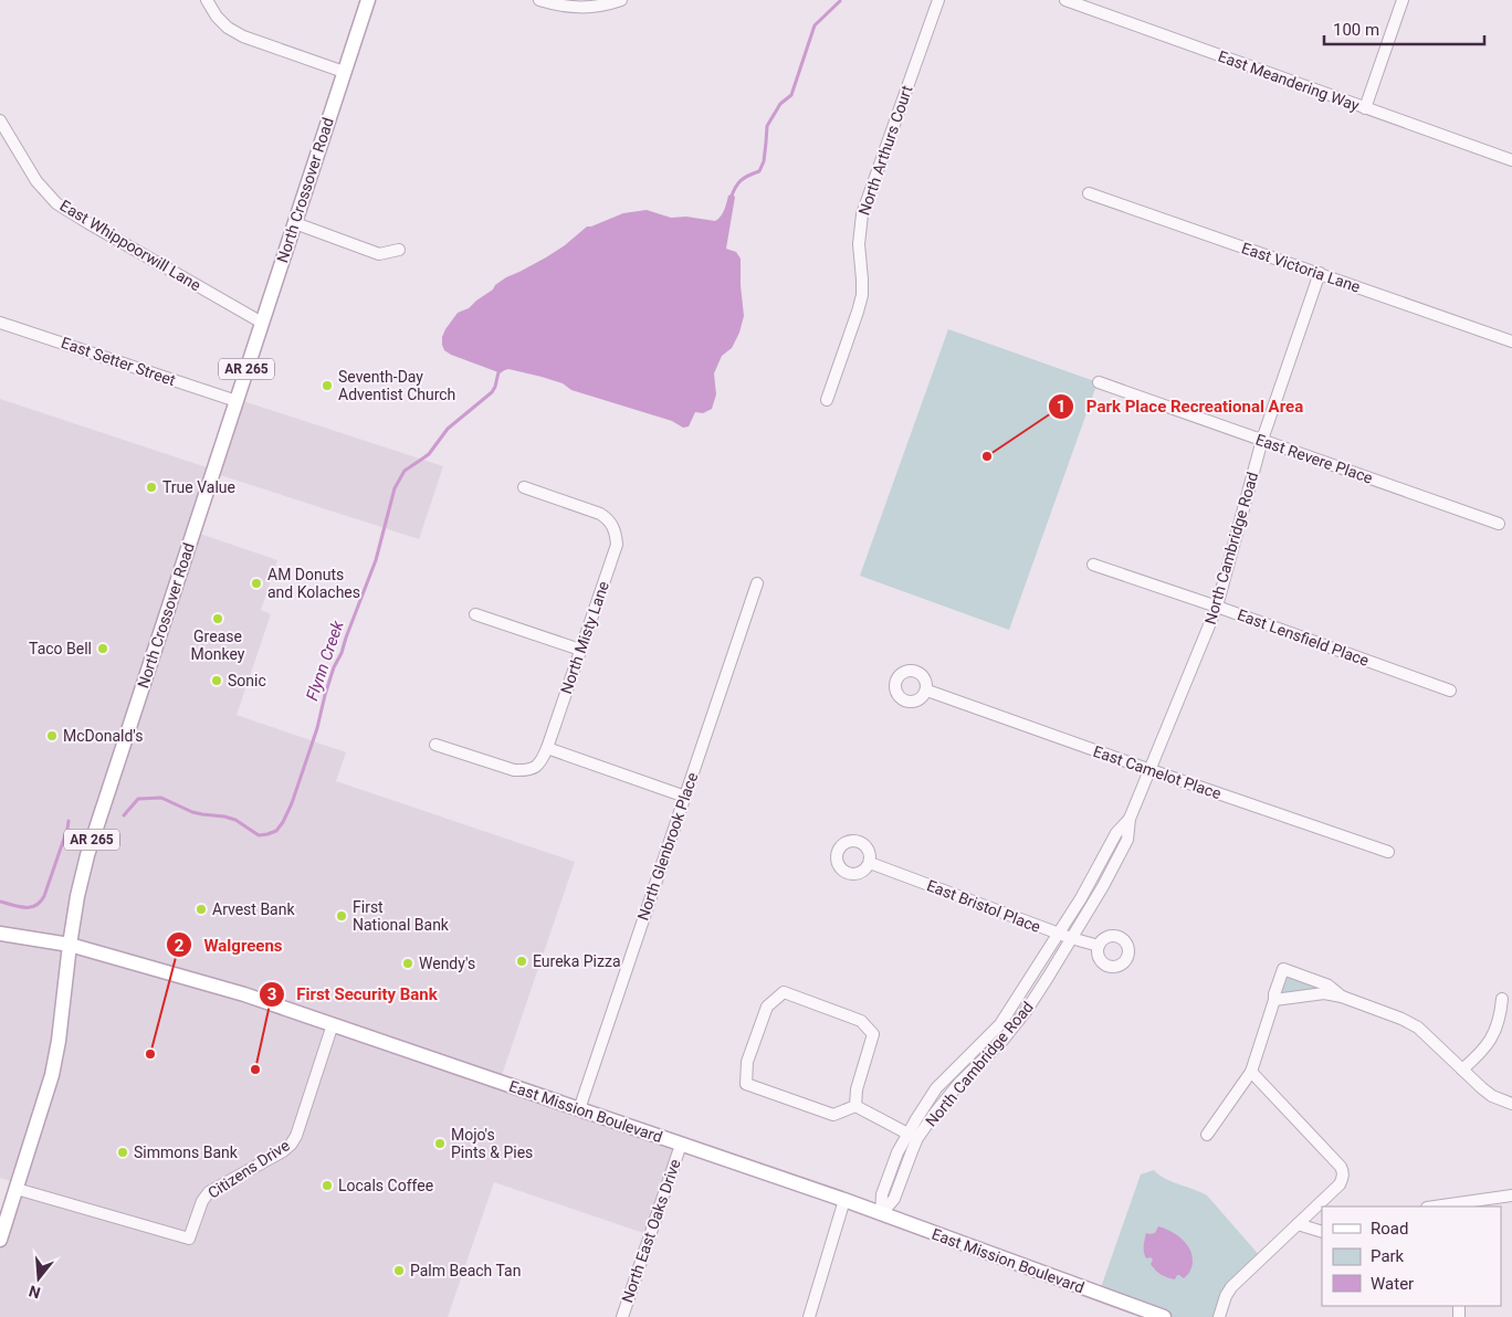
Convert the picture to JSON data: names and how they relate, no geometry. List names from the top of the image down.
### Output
{
  "streets": {
    "main road": ["North Crossover Road", "AR 265", "East Mission Boulevard"],
    "street": [
      "East Meandering Way",
      "North Arthurs Court",
      "East Whippoorwill Lane",
      "East Victoria Lane",
      "East Setter Street",
      "East Revere Place",
      "North Cambridge Road",
      "North Misty Lane",
      "East Lensfield Place",
      "East Camelot Place",
      "North Glenbrook Place",
      "East Bristol Place",
      "Citizens Drive",
      "North East Oaks Drive"
    ]
  },
  "crossings": [
    ["North Crossover Road", "East Whippoorwill Lane"],
    ["North Crossover Road", "East Setter Street"],
    ["North Crossover Road", "East Mission Boulevard"],
    ["North Crossover Road", "Citizens Drive"],
    ["East Victoria Lane", "North Cambridge Road"],
    ["East Revere Place", "North Cambridge Road"],
    ["North Cambridge Road", "East Lensfield Place"],
    ["North Cambridge Road", "East Camelot Place"],
    ["North Cambridge Road", "East Bristol Place"],
    ["North Cambridge Road", "East Mission Boulevard"],
    ["North Glenbrook Place", "East Mission Boulevard"],
    ["East Mission Boulevard", "Citizens Drive"],
    ["East Mission Boulevard", "North East Oaks Drive"]
  ],
  "water": ["Flynn Creek"],
  "places": [
    "Seventh-Day Adventist Church",
    "Park Place Recreational Area",
    "True Value",
    "AM Donuts and Kolaches",
    "Grease Monkey",
    "Taco Bell",
    "Sonic",
    "McDonald's",
    "Arvest Bank",
    "First National Bank",
    "Eureka Pizza",
    "Wendy's",
    "Walgreens",
    "First Security Bank",
    "Mojo's Pints & Pies",
    "Simmons Bank",
    "Locals Coffee",
    "Palm Beach Tan"
  ],
  "legend": ["Road", "Park", "Water"],
  "scale_bar": "100 m",
  "north": "bottom"
}
